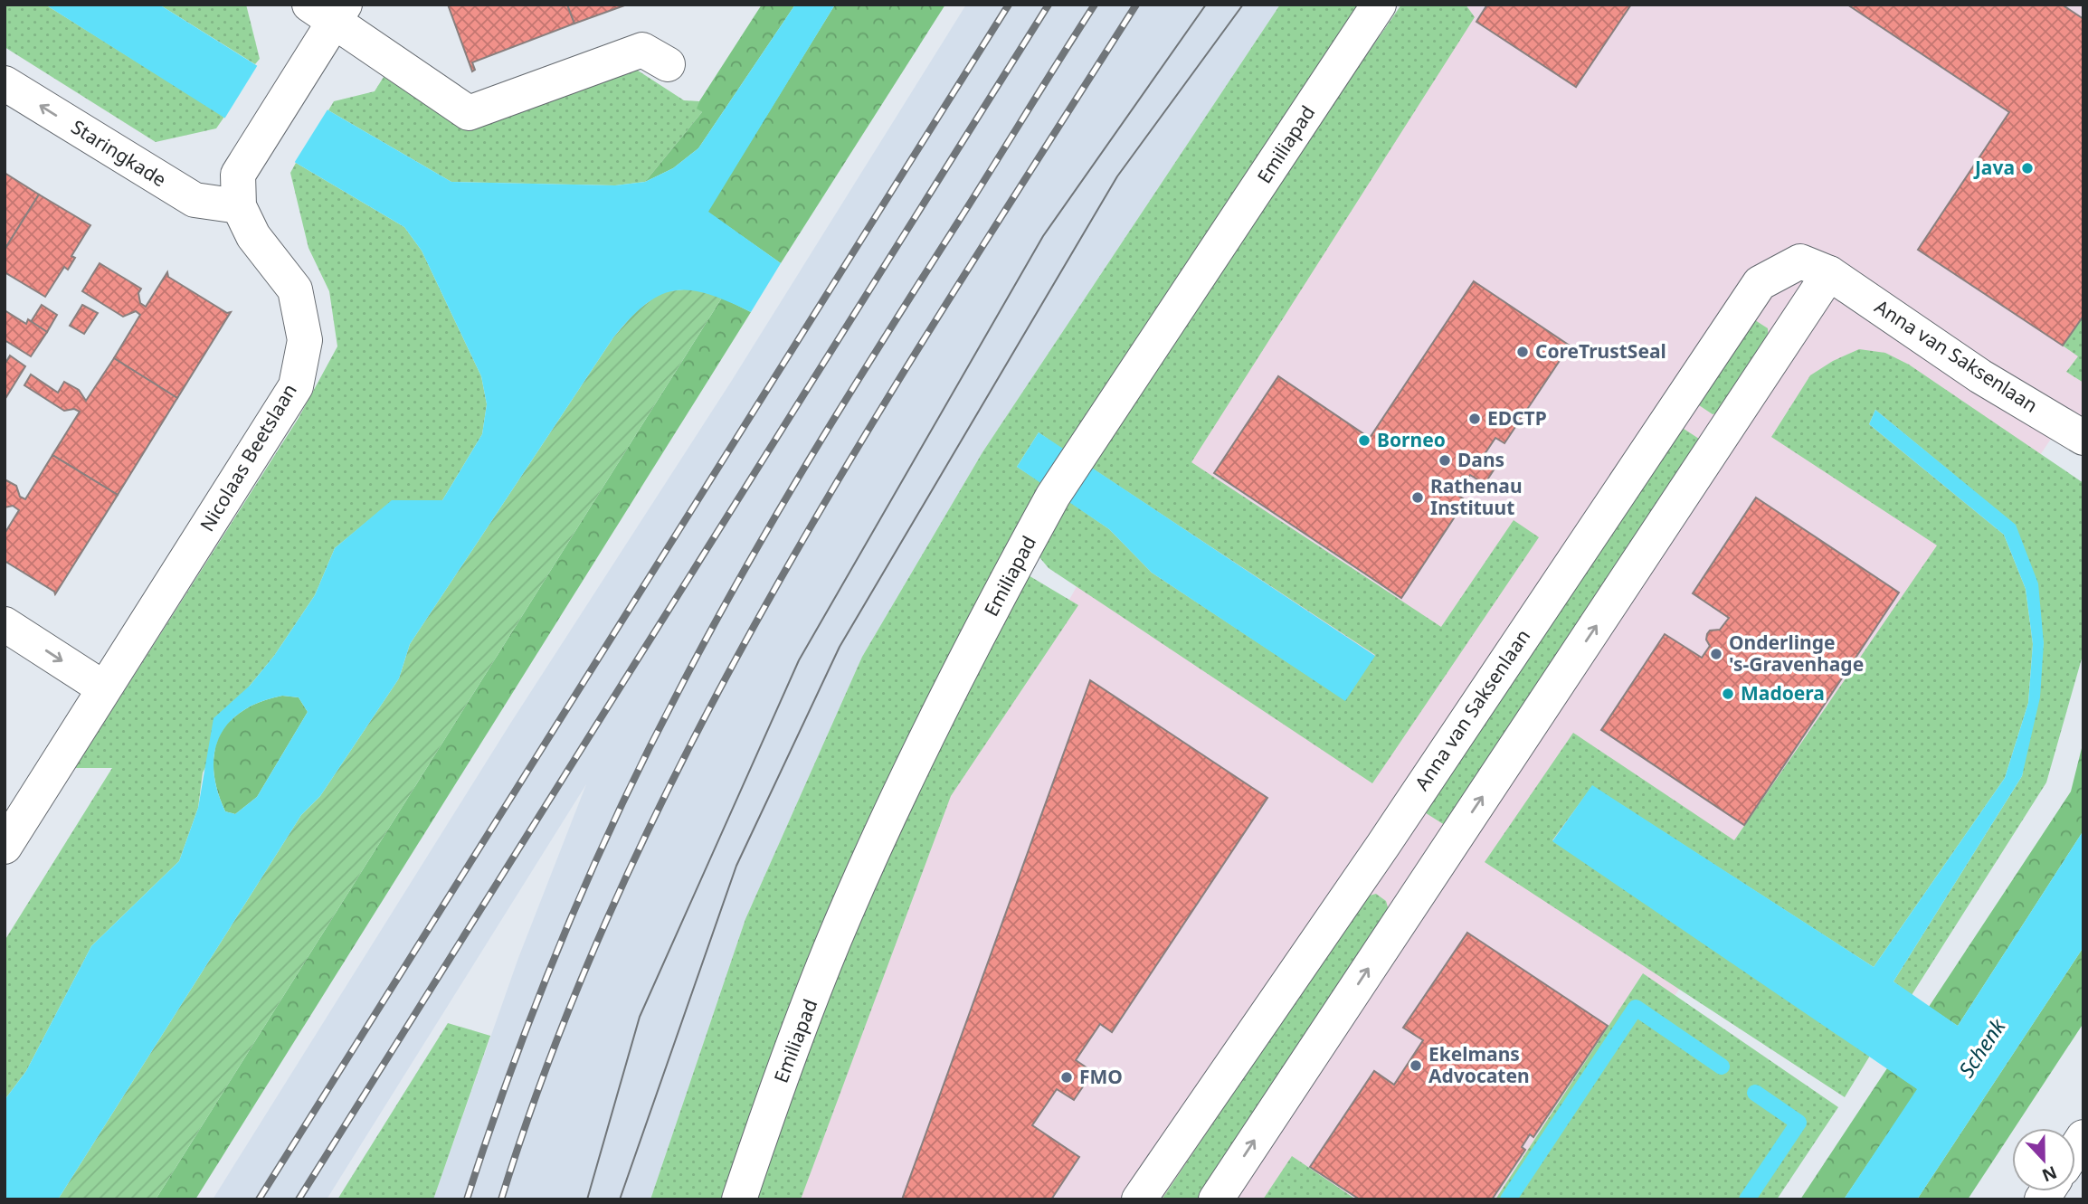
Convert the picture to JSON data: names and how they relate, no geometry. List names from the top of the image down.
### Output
{
  "streets": {
    "street": [
      "Emiliapad",
      "Staringkade",
      "Anna van Saksenlaan",
      "Nicolaas Beetslaan"
    ]
  },
  "crossings": [
    ["Staringkade", "Nicolaas Beetslaan"]
  ],
  "one_way": ["Staringkade"],
  "water": ["Schenk"],
  "places": [
    "Java",
    "CoreTrustSeal",
    "EDCTP",
    "Borneo",
    "Dans",
    "Rathenau Instituut",
    "Onderlinge 's-Gravenhage",
    "Madoera",
    "Ekelmans Advocaten",
    "FMO"
  ],
  "north": "bottom"
}
